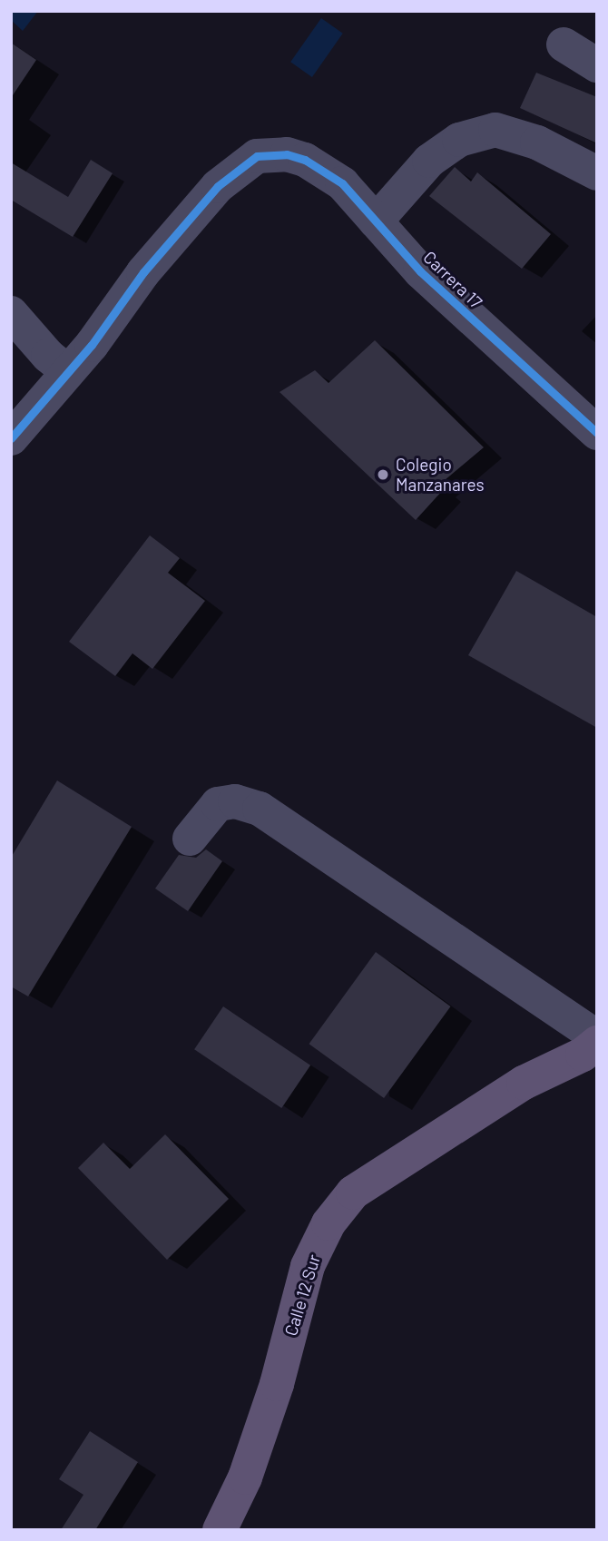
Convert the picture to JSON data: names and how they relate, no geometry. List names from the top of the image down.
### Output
{
  "streets": {
    "main road": ["Calle 12 Sur"],
    "street": ["Carrera 17"]
  },
  "places": ["Colegio Manzanares"]
}
